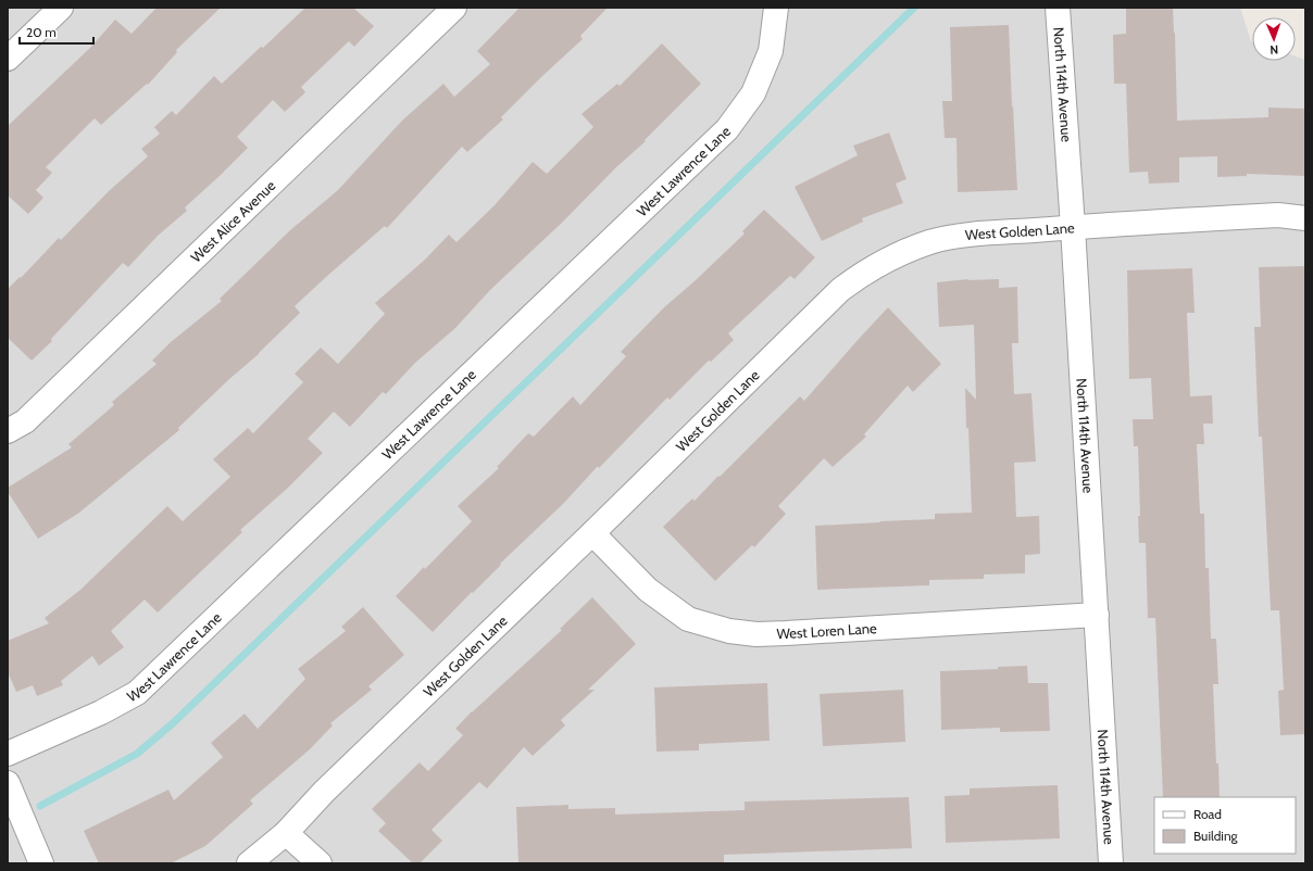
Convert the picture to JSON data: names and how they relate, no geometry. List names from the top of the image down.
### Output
{
  "streets": {
    "street": [
      "North 114th Avenue",
      "West Lawrence Lane",
      "West Alice Avenue",
      "West Golden Lane",
      "West Loren Lane"
    ]
  },
  "crossings": [
    ["North 114th Avenue", "West Golden Lane"],
    ["North 114th Avenue", "West Loren Lane"],
    ["West Golden Lane", "West Loren Lane"]
  ],
  "legend": ["Road", "Building"],
  "scale_bar": "20 m",
  "north": "bottom"
}
